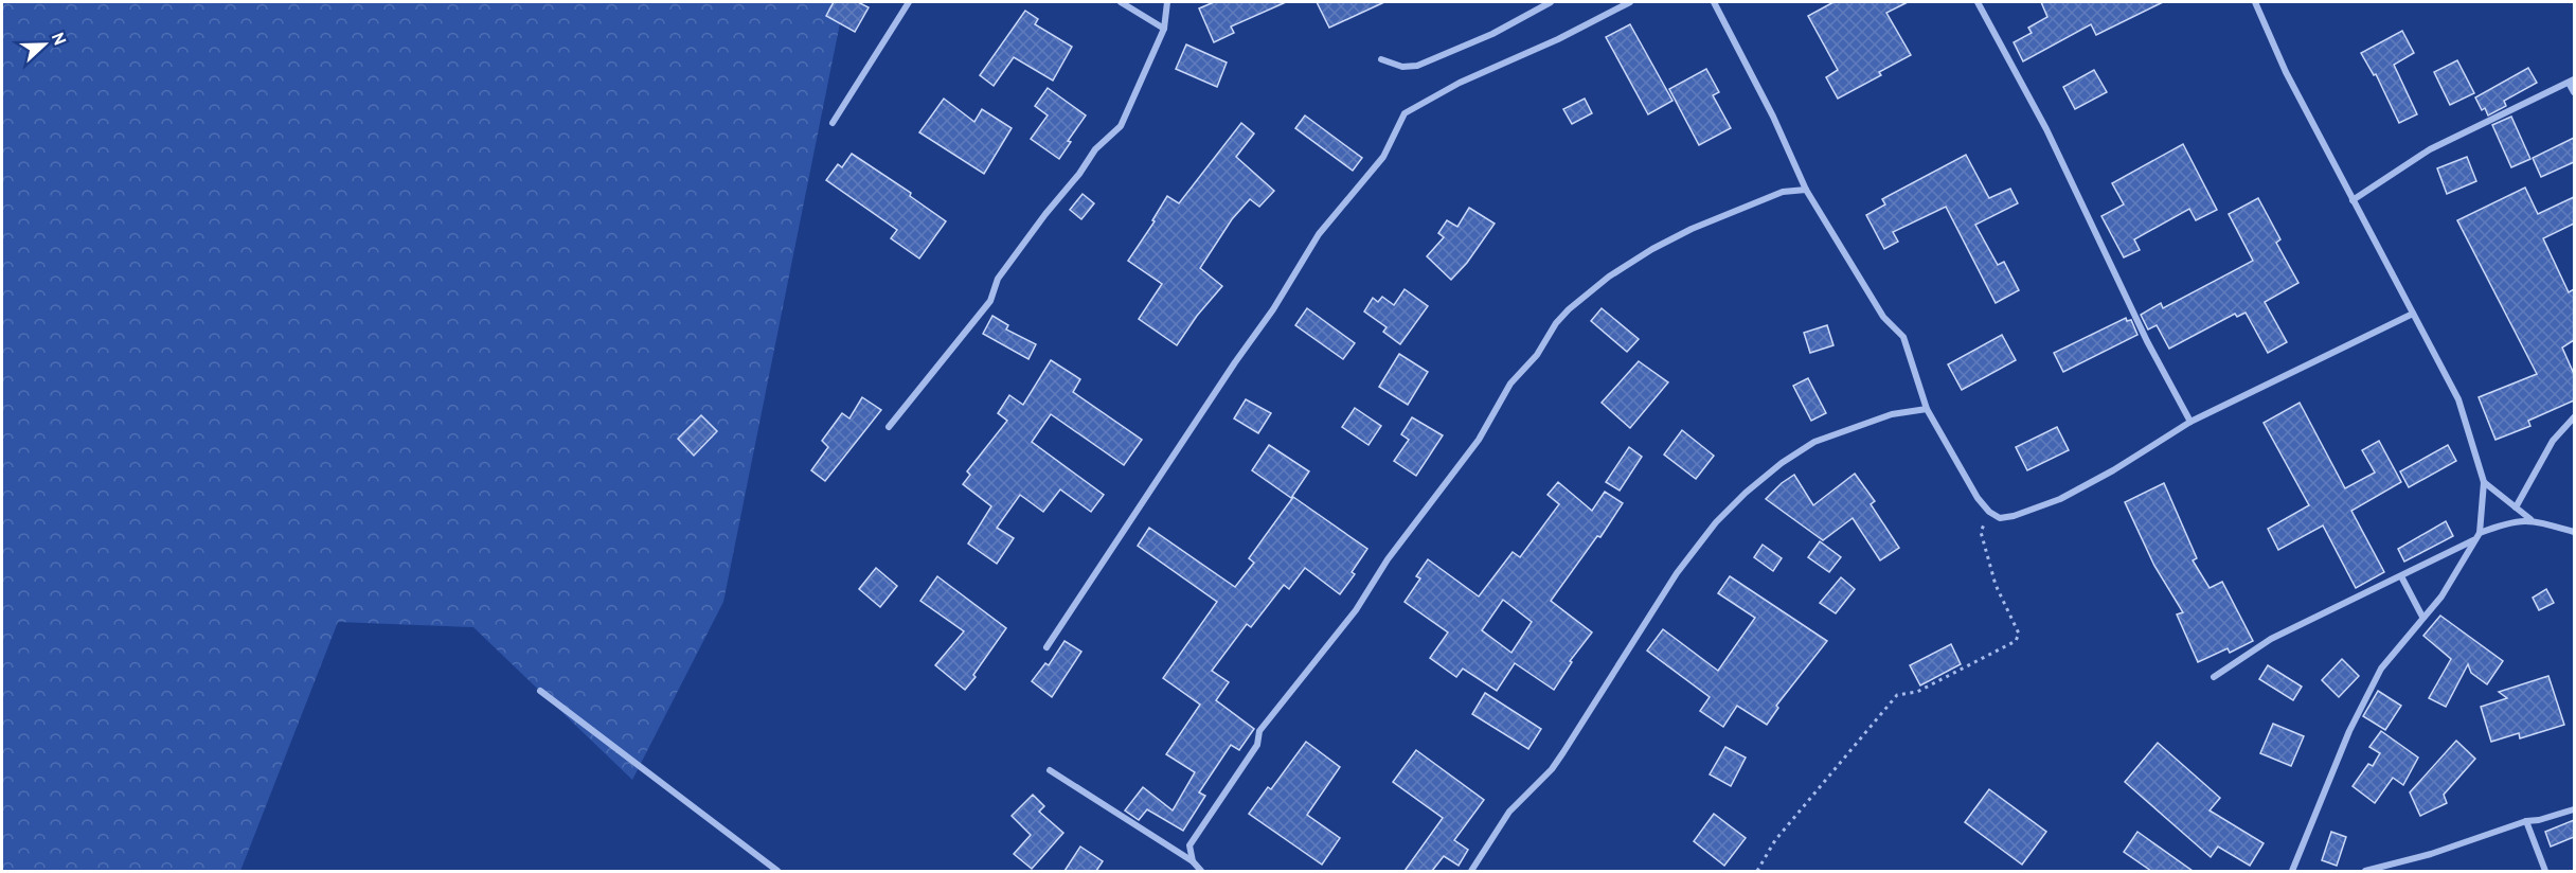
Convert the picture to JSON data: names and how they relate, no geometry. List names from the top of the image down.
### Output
{
  "north": "right"
}
